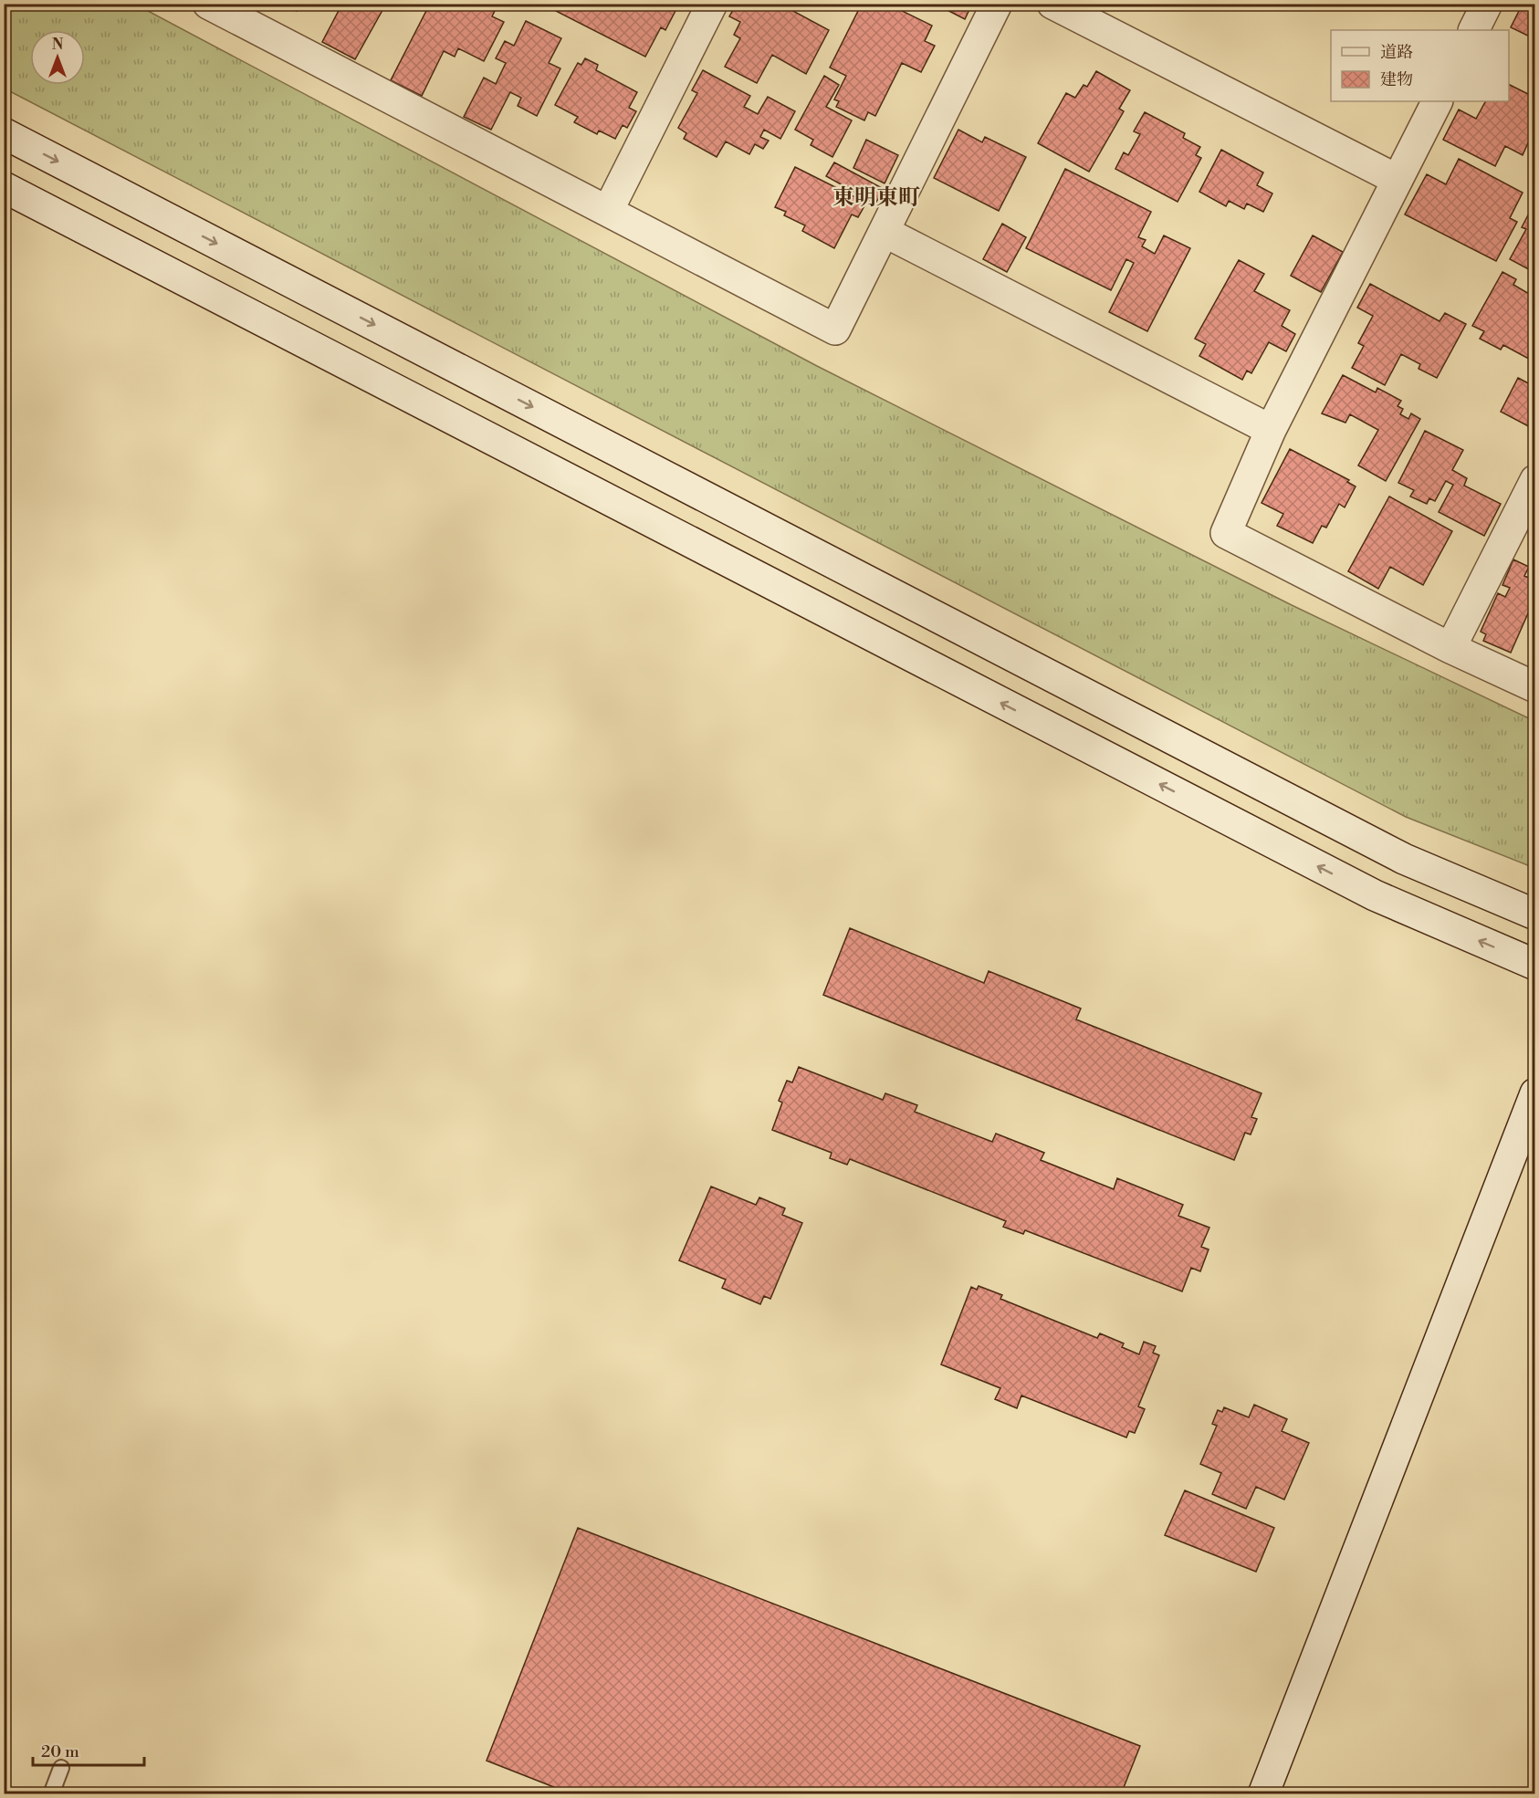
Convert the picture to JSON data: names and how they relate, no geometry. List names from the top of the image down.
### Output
{
  "districts": ["東明東町"],
  "legend": ["道路", "建物"],
  "scale_bar": "20 m",
  "north": "top"
}
